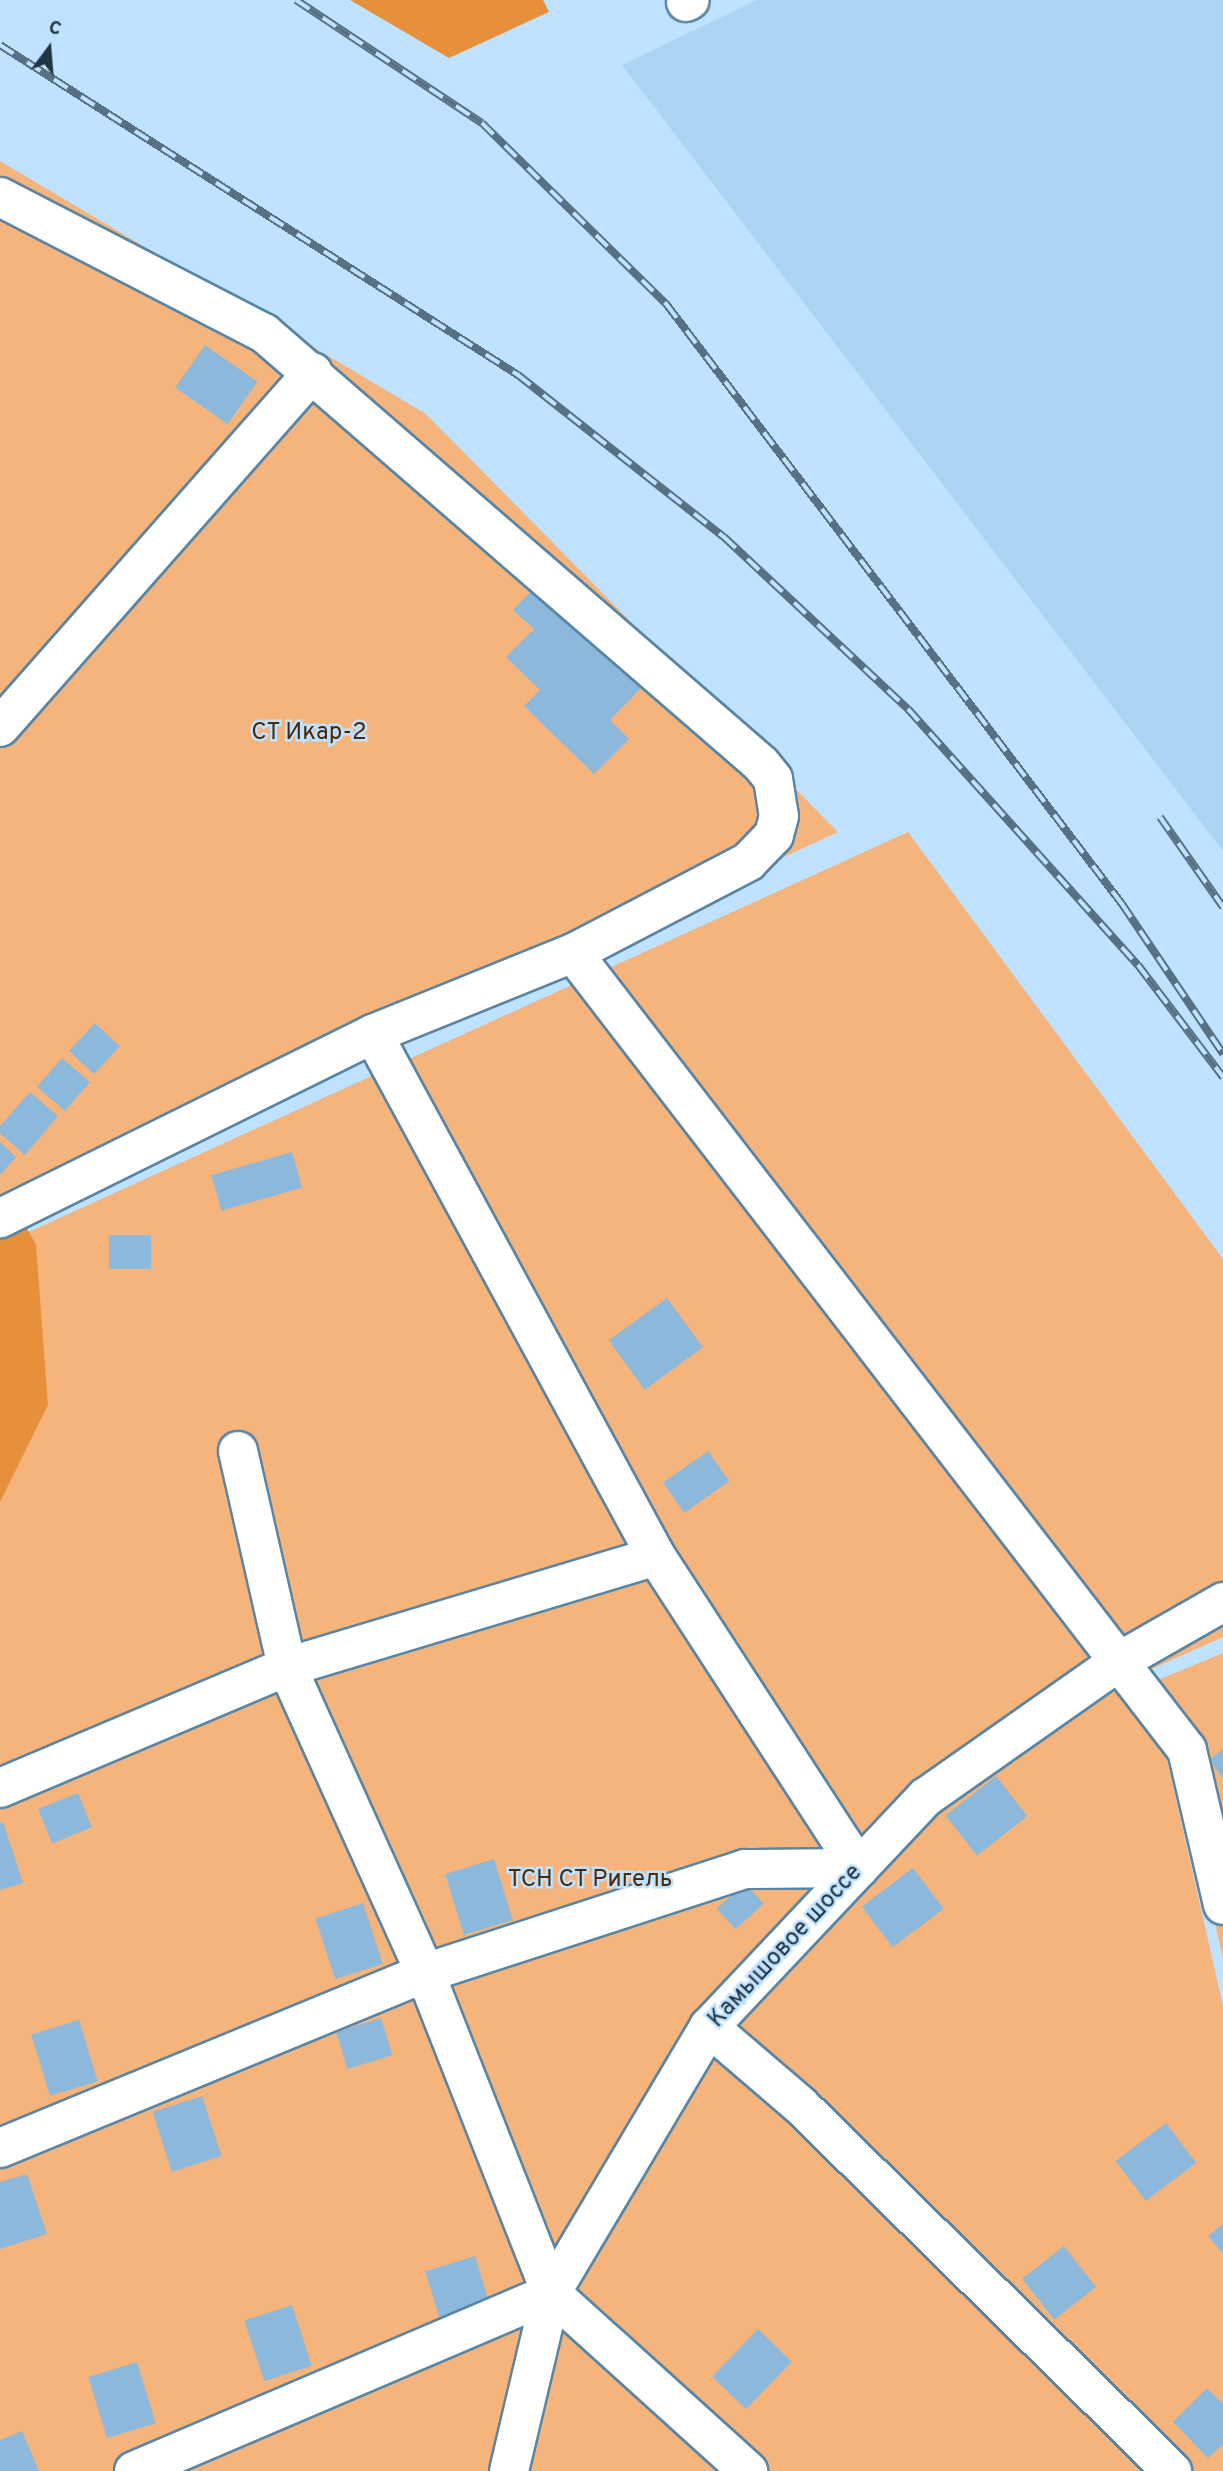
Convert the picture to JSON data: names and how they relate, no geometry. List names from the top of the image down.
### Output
{
  "streets": {
    "street": ["Камышовое шоссе"]
  },
  "parks": ["СТ Икар-2", "ТСН СТ Ригель"],
  "north": "top"
}
